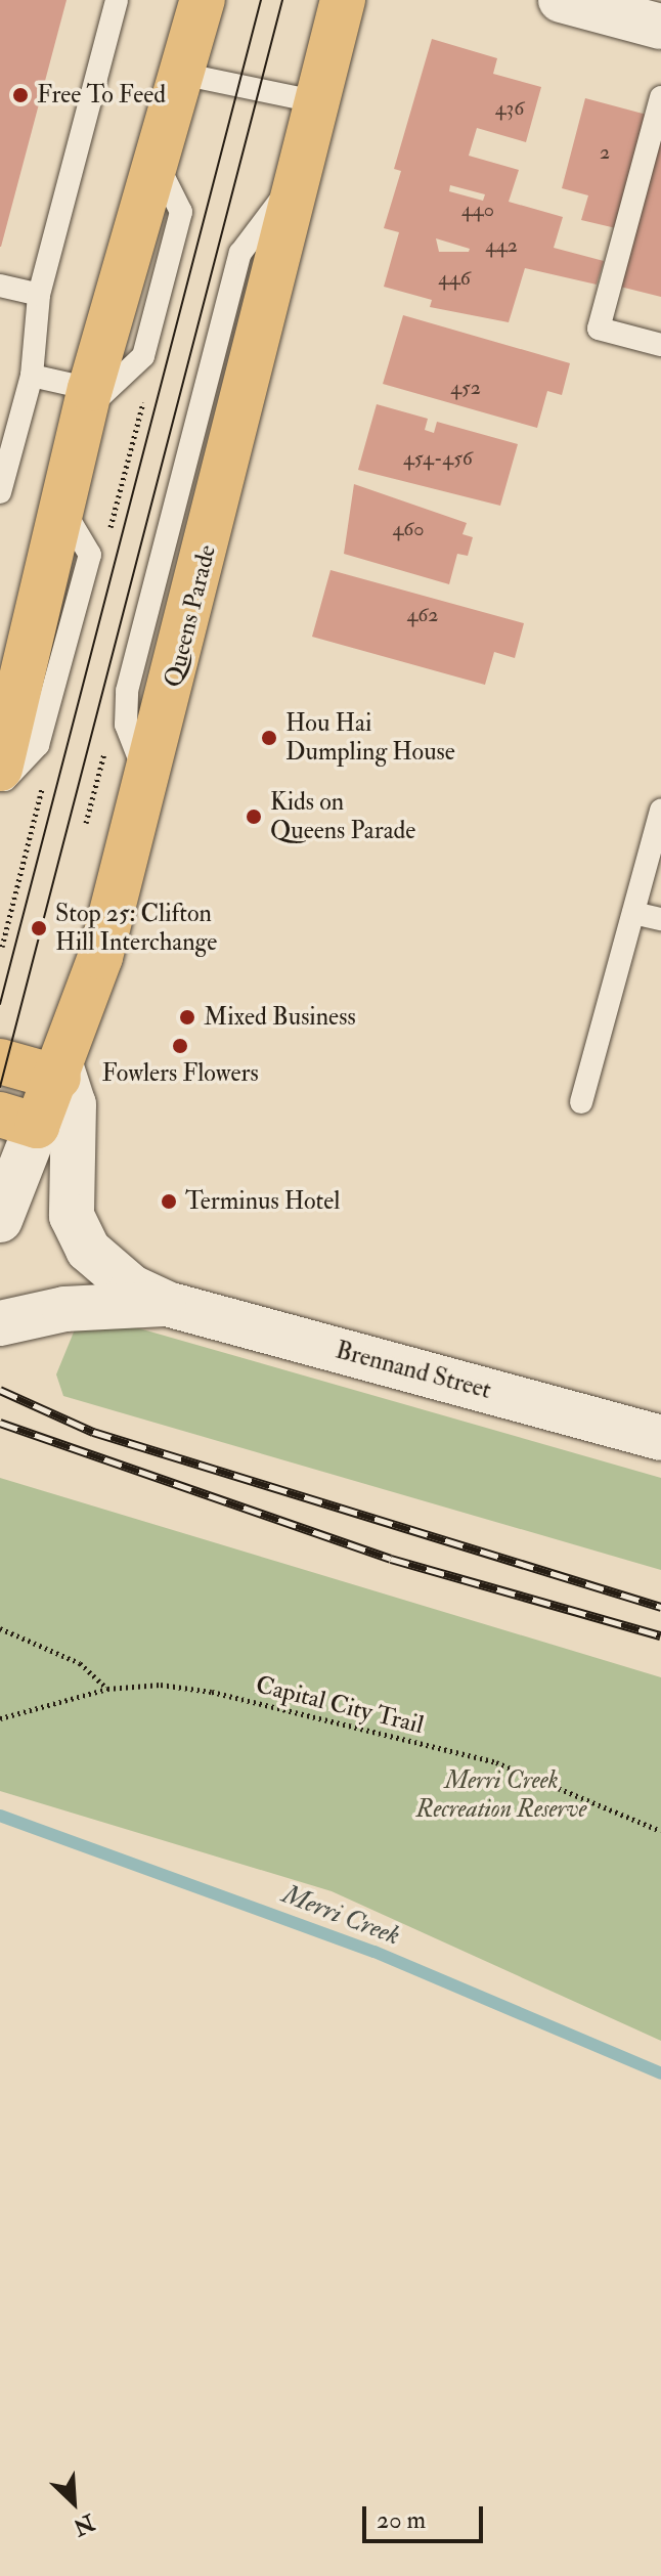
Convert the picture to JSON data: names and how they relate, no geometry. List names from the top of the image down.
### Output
{
  "streets": {
    "main road": ["Queens Parade"],
    "street": ["Brennand Street"],
    "path": ["Capital City Trail"]
  },
  "crossings": [
    ["Queens Parade", "Brennand Street"]
  ],
  "water": ["Merri Creek"],
  "parks": ["Merri Creek Recreation Reserve"],
  "places": [
    "Free To Feed",
    "Hou Hai Dumpling House",
    "Kids on Queens Parade",
    "Stop 25: Clifton Hill Interchange",
    "Mixed Business",
    "Fowlers Flowers",
    "Terminus Hotel"
  ],
  "house_numbers": [
    "436",
    "2",
    "440",
    "442",
    "446",
    "452",
    "454-456",
    "460",
    "462"
  ],
  "scale_bar": "20 m",
  "north": "bottom right"
}
